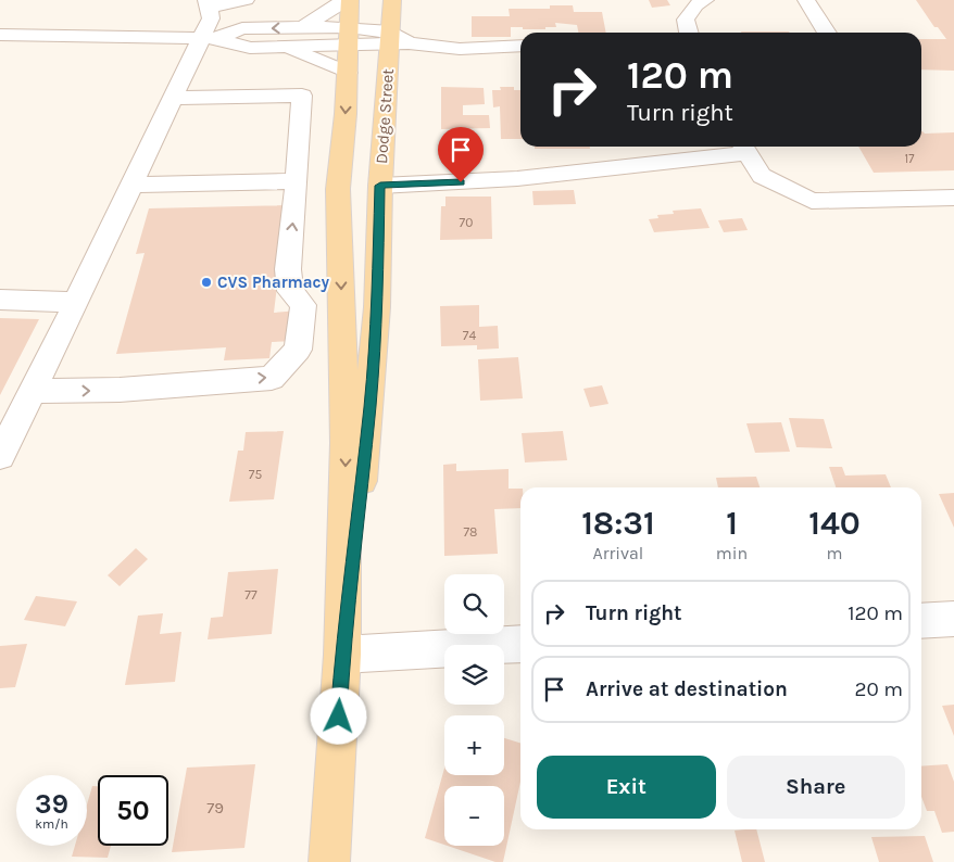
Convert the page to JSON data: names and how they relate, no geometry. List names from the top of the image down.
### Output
{
  "streets": {
    "main road": ["Dodge Street"]
  },
  "places": ["CVS Pharmacy"],
  "house_numbers": [
    "17",
    "70",
    "74",
    "75",
    "78",
    "77",
    "79"
  ],
  "page": {
    "turn": ["120 m", "Turn right"],
    "eta": [
      "18:31",
      "Arrival",
      "1",
      "min",
      "140",
      "m"
    ],
    "map_buttons": ["+", "−"],
    "list": [
      {
        "name": "Turn right",
        "value": "120 m"
      },
      {
        "name": "Arrive at destination",
        "value": "20 m"
      }
    ],
    "buttons": ["Exit", "Share"],
    "speed": "39 km/h",
    "limit": "50"
  }
}
